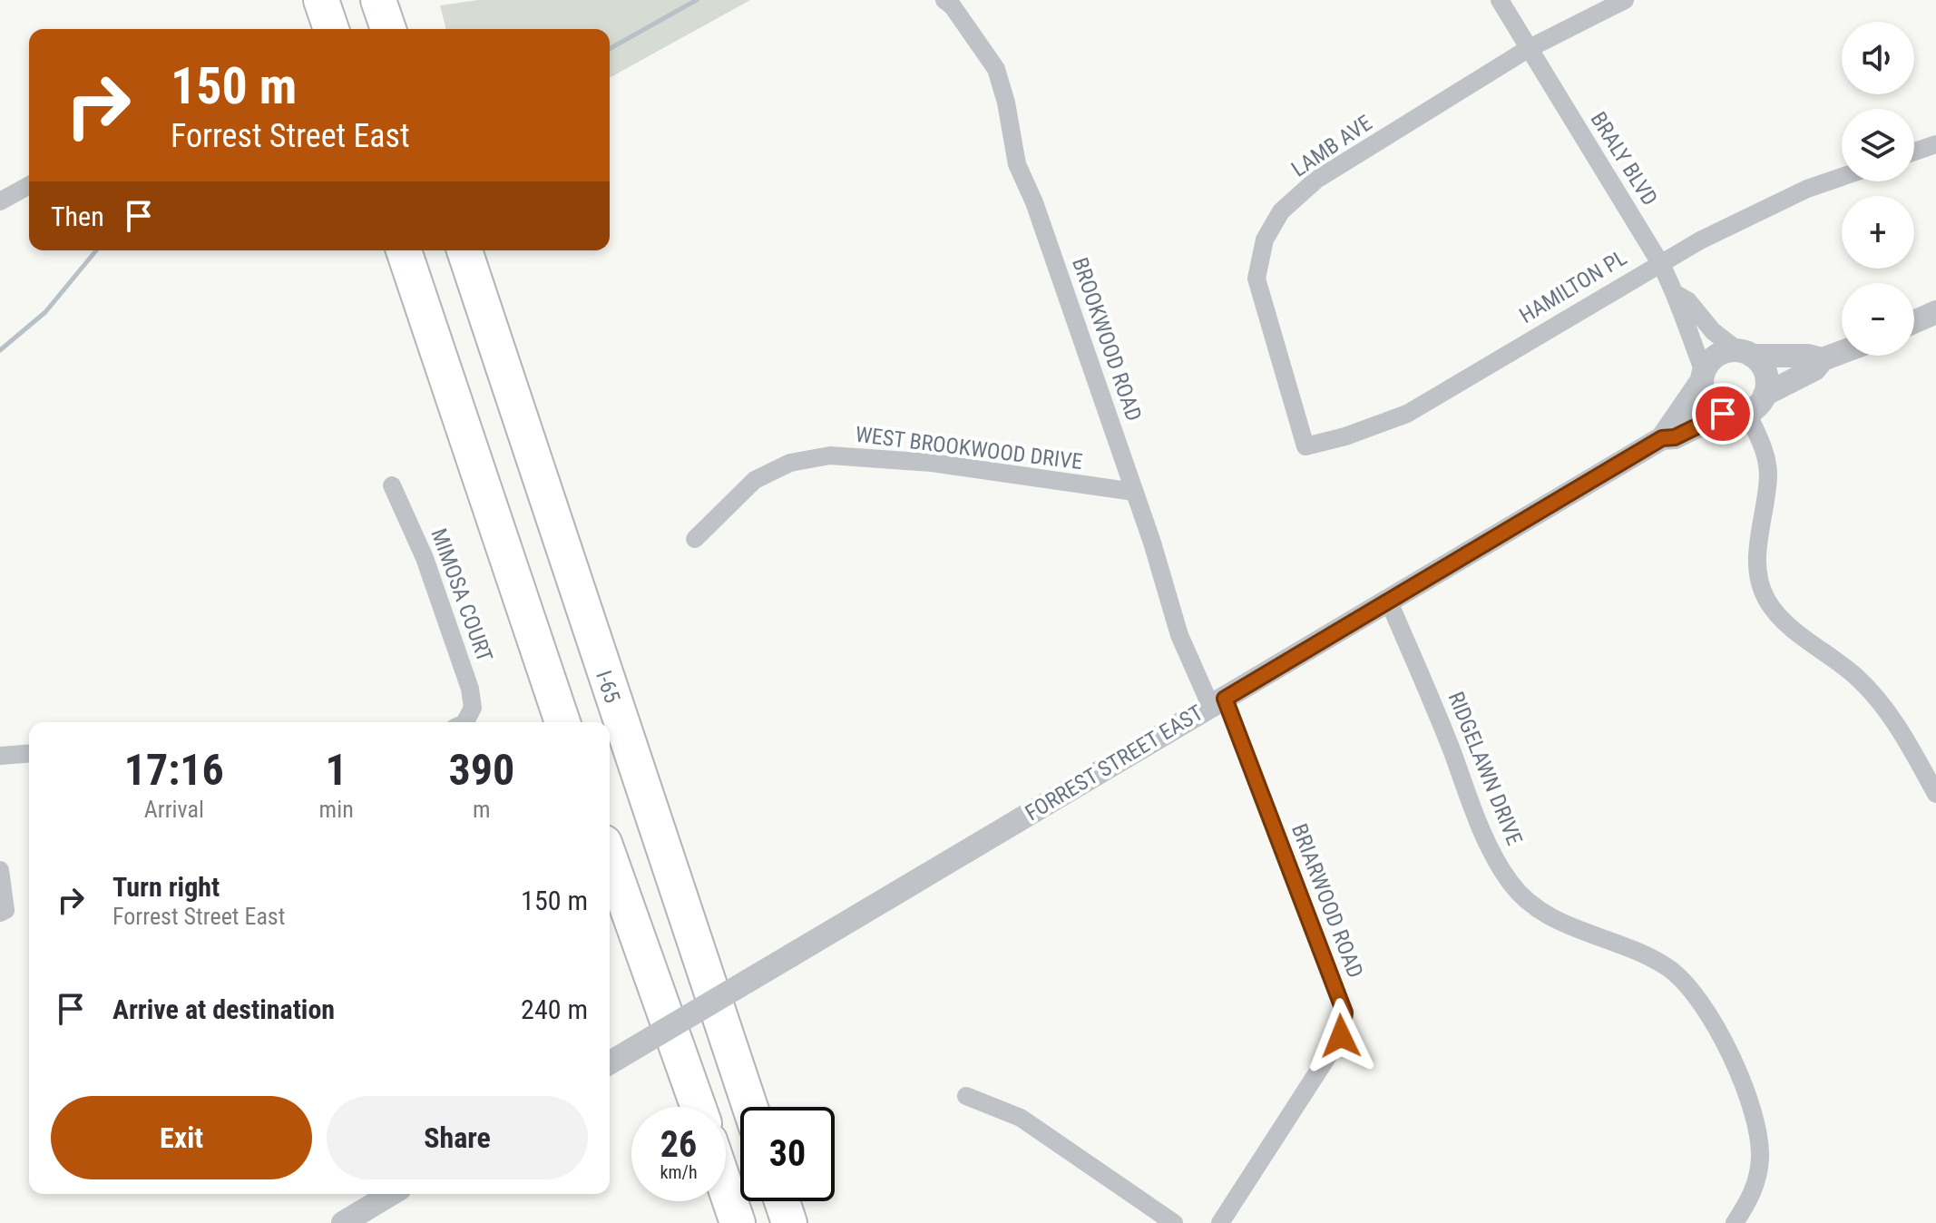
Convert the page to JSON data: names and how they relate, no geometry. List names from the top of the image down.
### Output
{
  "streets": {
    "highway": ["I-65"],
    "street": [
      "LAMB AVE",
      "BRALY BLVD",
      "HAMILTON PL",
      "BROOKWOOD ROAD",
      "WEST BROOKWOOD DRIVE",
      "MIMOSA COURT",
      "FORREST STREET EAST",
      "RIDGELAWN DRIVE",
      "BRIARWOOD ROAD"
    ]
  },
  "crossings": [
    ["LAMB AVE", "BRALY BLVD"],
    ["LAMB AVE", "HAMILTON PL"],
    ["BRALY BLVD", "HAMILTON PL"],
    ["BROOKWOOD ROAD", "WEST BROOKWOOD DRIVE"],
    ["BROOKWOOD ROAD", "FORREST STREET EAST"],
    ["BROOKWOOD ROAD", "BRIARWOOD ROAD"],
    ["FORREST STREET EAST", "RIDGELAWN DRIVE"],
    ["FORREST STREET EAST", "BRIARWOOD ROAD"]
  ],
  "page": {
    "map_buttons": ["+", "−"],
    "turn": ["150 m", "Forrest Street East"],
    "then": "Then",
    "eta": [
      "17:16",
      "Arrival",
      "1",
      "min",
      "390",
      "m"
    ],
    "list": [
      {
        "name": "Turn right",
        "note": "Forrest Street East",
        "value": "150 m"
      },
      {
        "name": "Arrive at destination",
        "value": "240 m"
      }
    ],
    "buttons": ["Exit", "Share"],
    "speed": "26 km/h",
    "limit": "30"
  }
}
